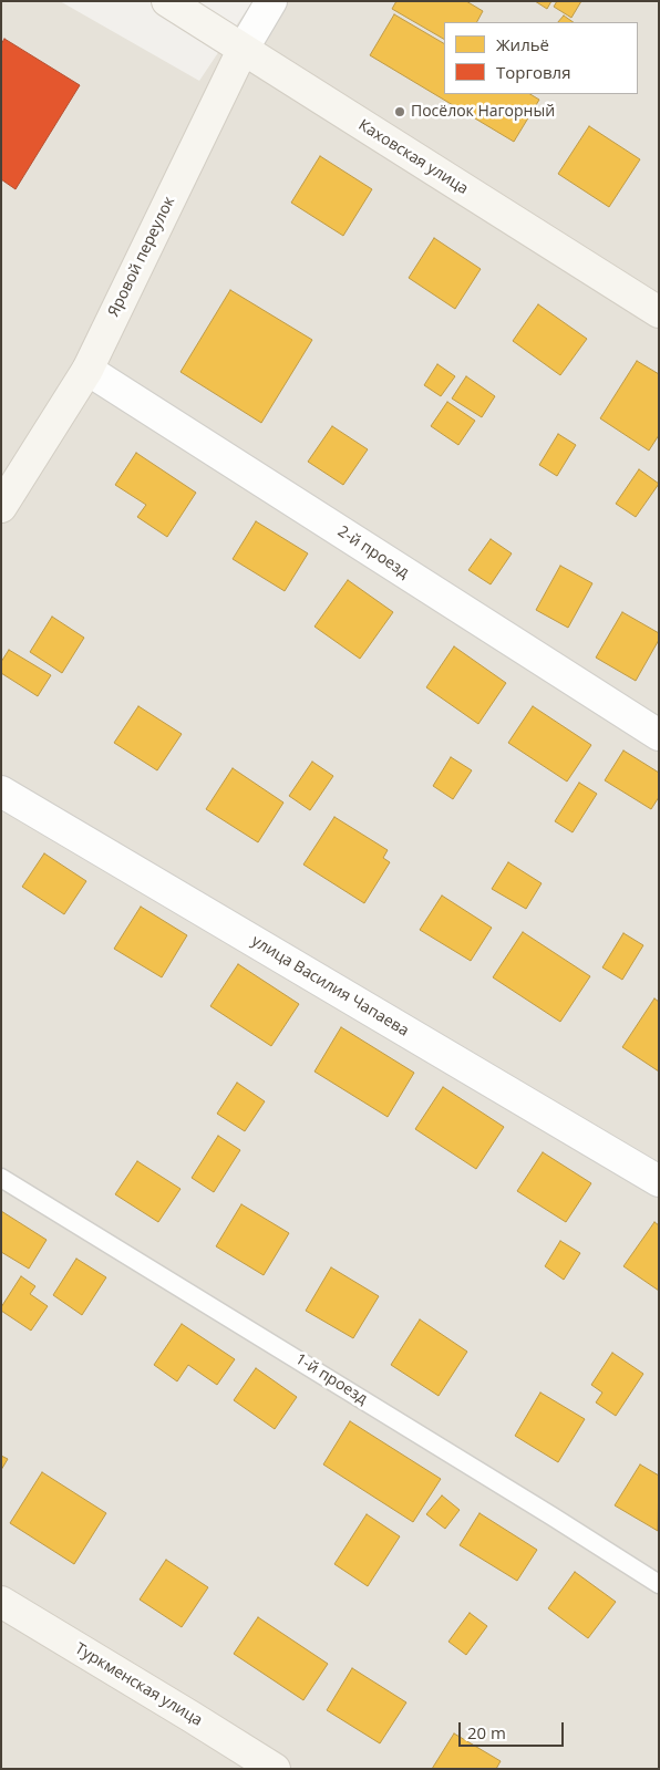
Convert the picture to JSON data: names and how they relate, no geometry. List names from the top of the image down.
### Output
{
  "streets": {
    "main road": ["Каховская улица", "Яровой переулок", "Туркменская улица"],
    "street": ["2-й проезд", "улица Василия Чапаева"],
    "lane": ["1-й проезд"]
  },
  "crossings": [
    ["Каховская улица", "Яровой переулок"],
    ["Яровой переулок", "2-й проезд"]
  ],
  "places": ["Посёлок Нагорный"],
  "legend": ["Жильё", "Торговля"],
  "scale_bar": "20 m"
}
